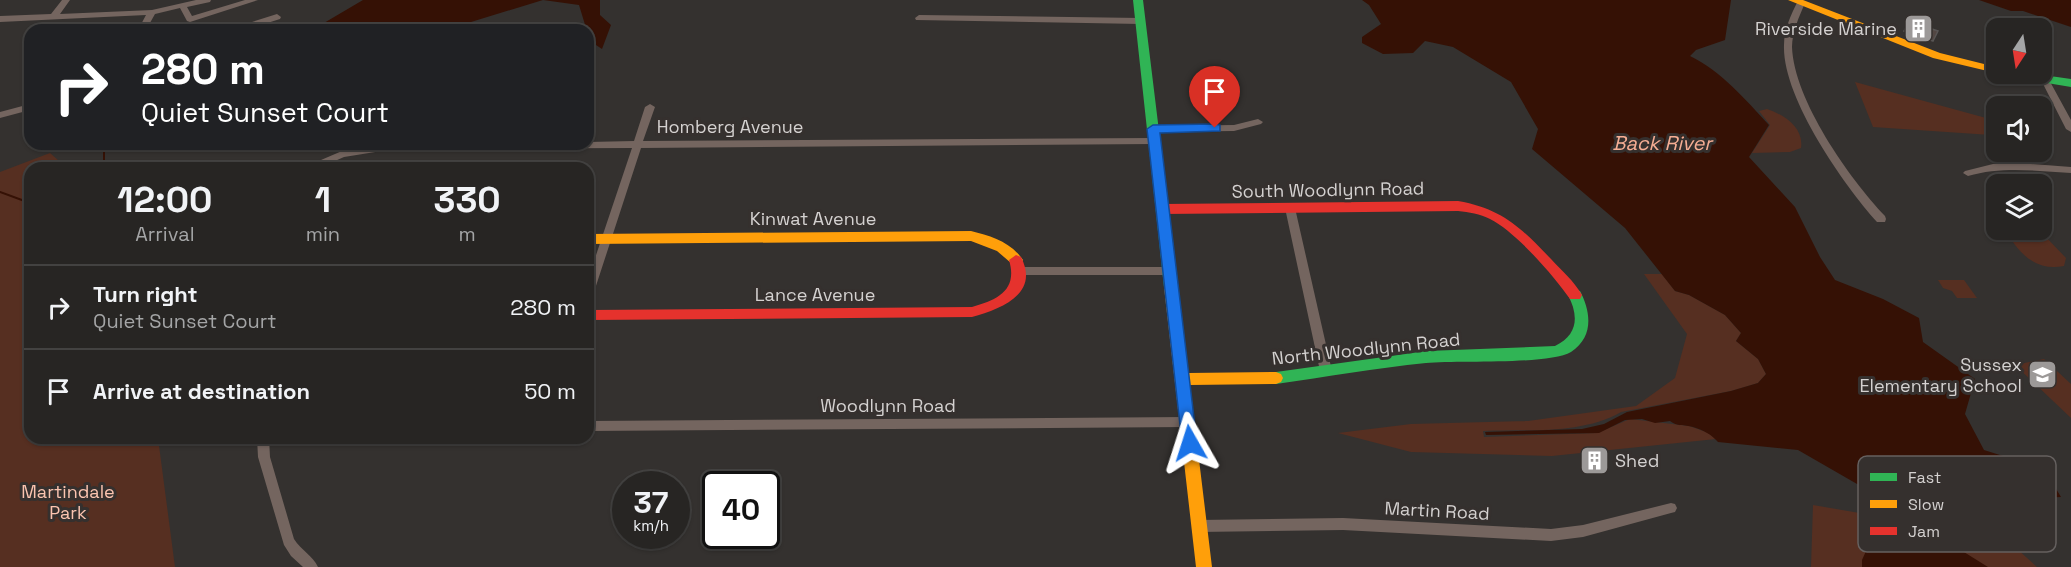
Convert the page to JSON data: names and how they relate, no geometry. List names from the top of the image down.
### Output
{
  "streets": {
    "street": [
      "Homberg Avenue",
      "South Woodlynn Road",
      "Kinwat Avenue",
      "Lance Avenue",
      "North Woodlynn Road",
      "Woodlynn Road",
      "Martin Road"
    ]
  },
  "crossings": [
    ["South Woodlynn Road", "North Woodlynn Road"],
    ["Kinwat Avenue", "Lance Avenue"]
  ],
  "water": ["Back River"],
  "parks": ["Martindale Park"],
  "places": {
    "building": ["Riverside Marine", "Shed"],
    "school or university": ["Sussex Elementary School"]
  },
  "legend": ["Fast", "Slow", "Jam"],
  "north": "bottom",
  "page": {
    "turn": ["280 m", "Quiet Sunset Court"],
    "eta": [
      "12:00",
      "Arrival",
      "1",
      "min",
      "330",
      "m"
    ],
    "list": [
      {
        "name": "Turn right",
        "note": "Quiet Sunset Court",
        "value": "280 m"
      },
      {
        "name": "Arrive at destination",
        "value": "50 m"
      }
    ],
    "speed": "37 km/h",
    "limit": "40"
  }
}
